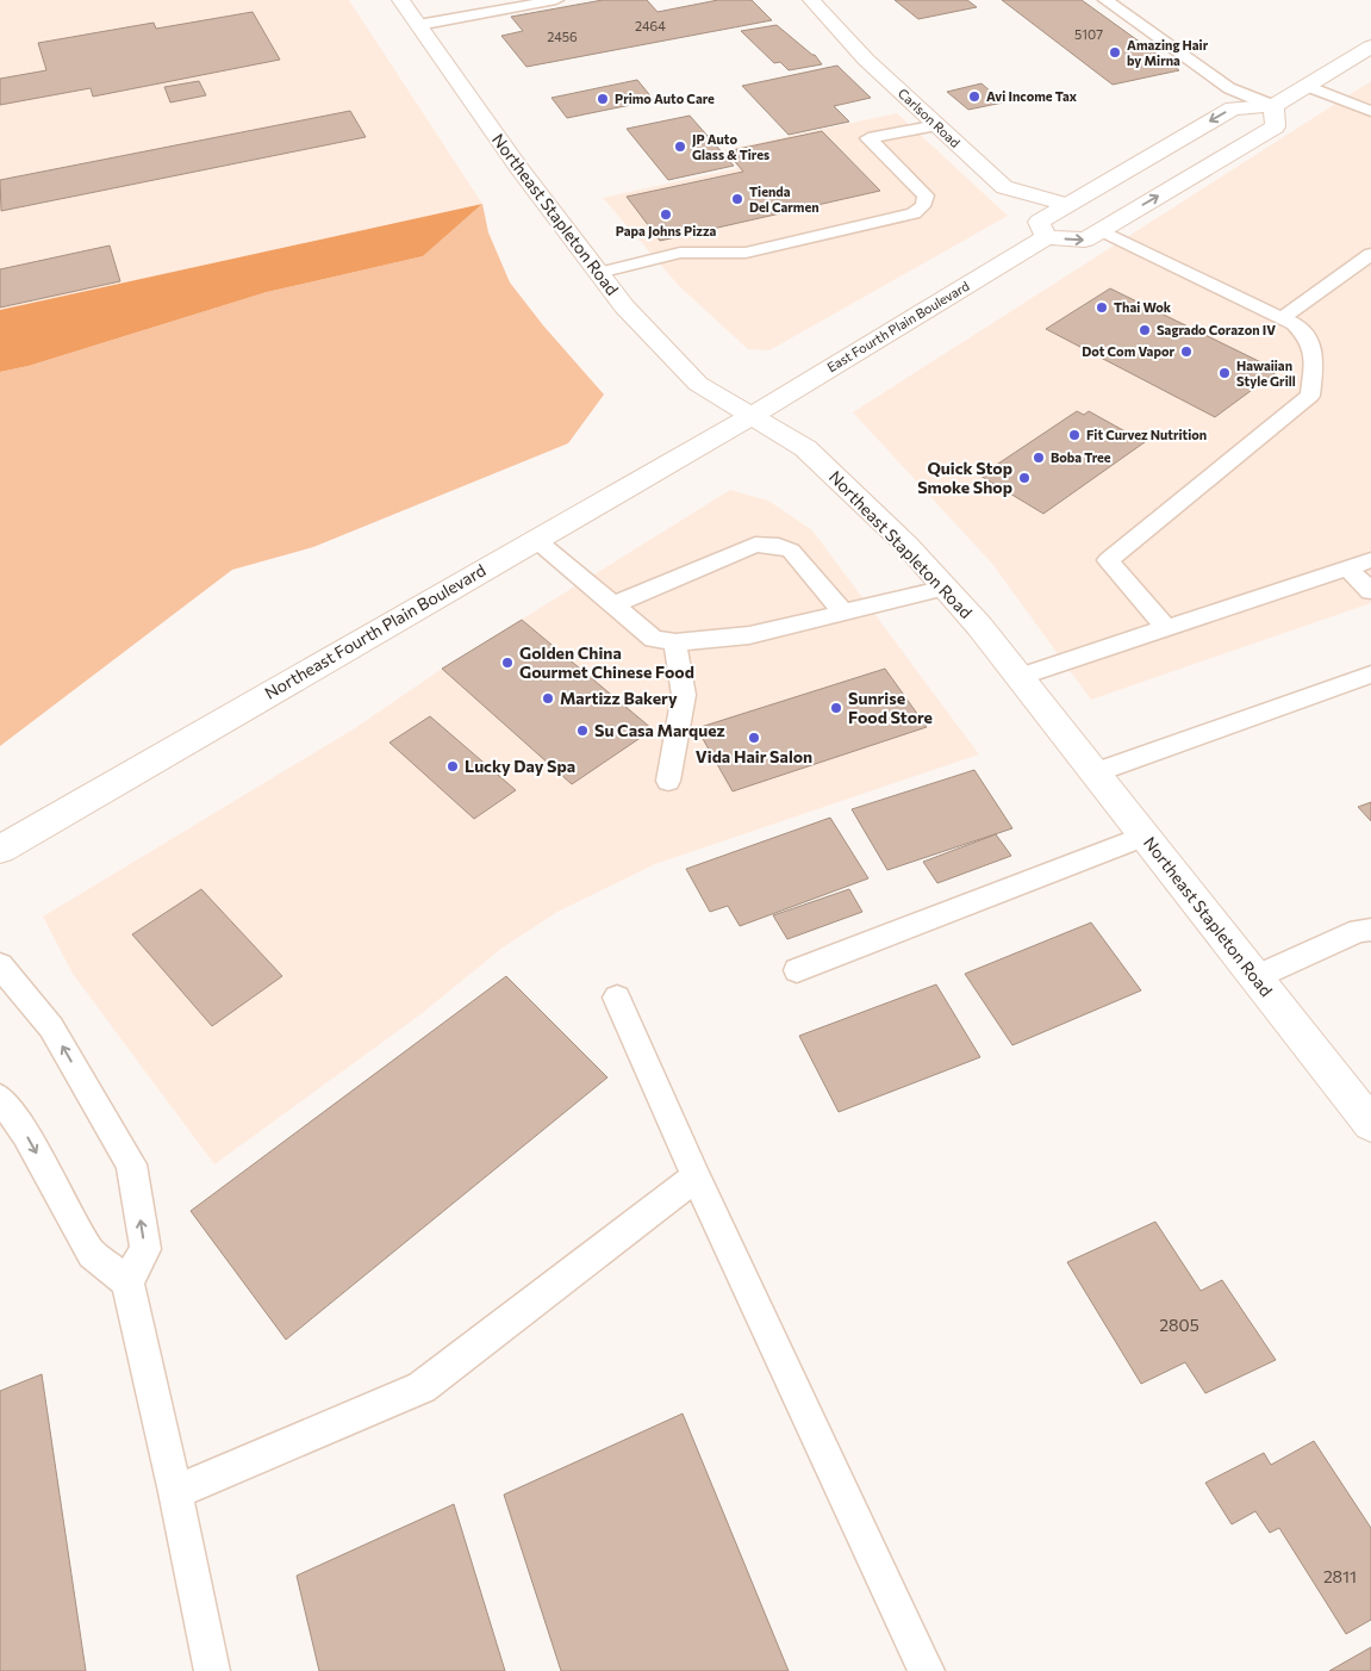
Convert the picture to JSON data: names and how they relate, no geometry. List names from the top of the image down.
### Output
{
  "streets": {
    "street": [
      "Carlson Road",
      "Northeast Stapleton Road",
      "East Fourth Plain Boulevard",
      "Northeast Fourth Plain Boulevard"
    ]
  },
  "crossings": [
    ["Northeast Stapleton Road", "East Fourth Plain Boulevard"],
    ["Northeast Stapleton Road", "Northeast Fourth Plain Boulevard"],
    ["East Fourth Plain Boulevard", "Northeast Fourth Plain Boulevard"]
  ],
  "places": [
    "Amazing Hair by Mirna",
    "Avi Income Tax",
    "Primo Auto Care",
    "JP Auto Glass & Tires",
    "Tienda Del Carmen",
    "Papa Johns Pizza",
    "Thai Wok",
    "Sagrado Corazon IV",
    "Dot Com Vapor",
    "Hawaiian Style Grill",
    "Fit Curvez Nutrition",
    "Boba Tree",
    "Quick Stop Smoke Shop",
    "Golden China Gourmet Chinese Food",
    "Martizz Bakery",
    "Sunrise Food Store",
    "Su Casa Marquez",
    "Vida Hair Salon",
    "Lucky Day Spa"
  ],
  "house_numbers": [
    "2464",
    "5107",
    "2456",
    "2805",
    "2811"
  ]
}
